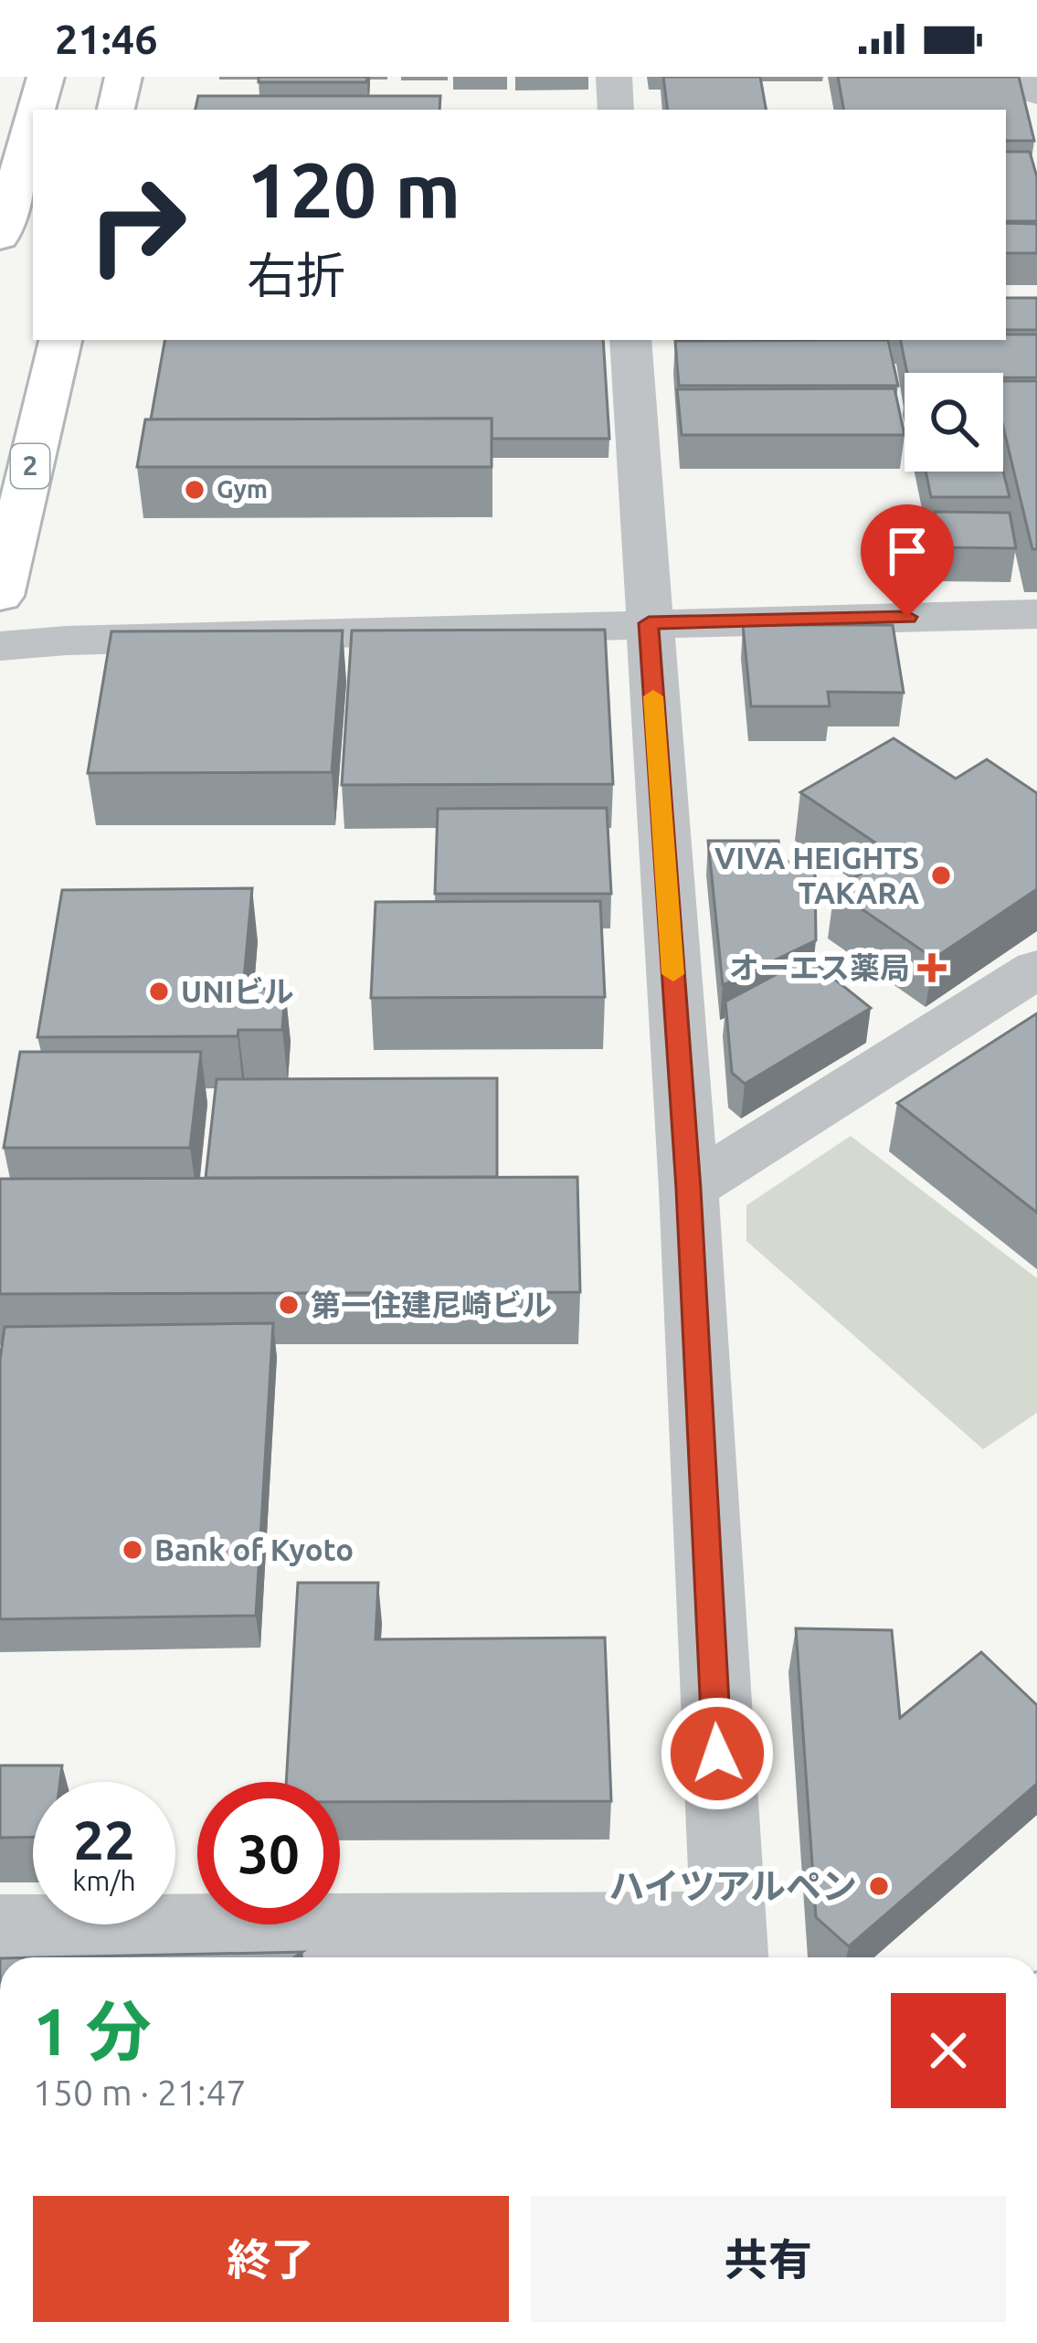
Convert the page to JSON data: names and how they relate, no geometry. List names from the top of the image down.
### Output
{
  "streets": {
    "main road": ["2"]
  },
  "places": {
    "other": [
      "Gym",
      "VIVA HEIGHTS TAKARA",
      "UNIビル",
      "第一住建尼崎ビル",
      "Bank of Kyoto",
      "ハイツアルペン"
    ],
    "health": ["オーエス薬局"]
  },
  "page": {
    "status": "21:46",
    "turn": ["120 m", "右折"],
    "speed": "22 km/h",
    "limit": "30",
    "heading": ["1 分", "150 m · 21:47"],
    "buttons": ["終了", "共有"]
  }
}
